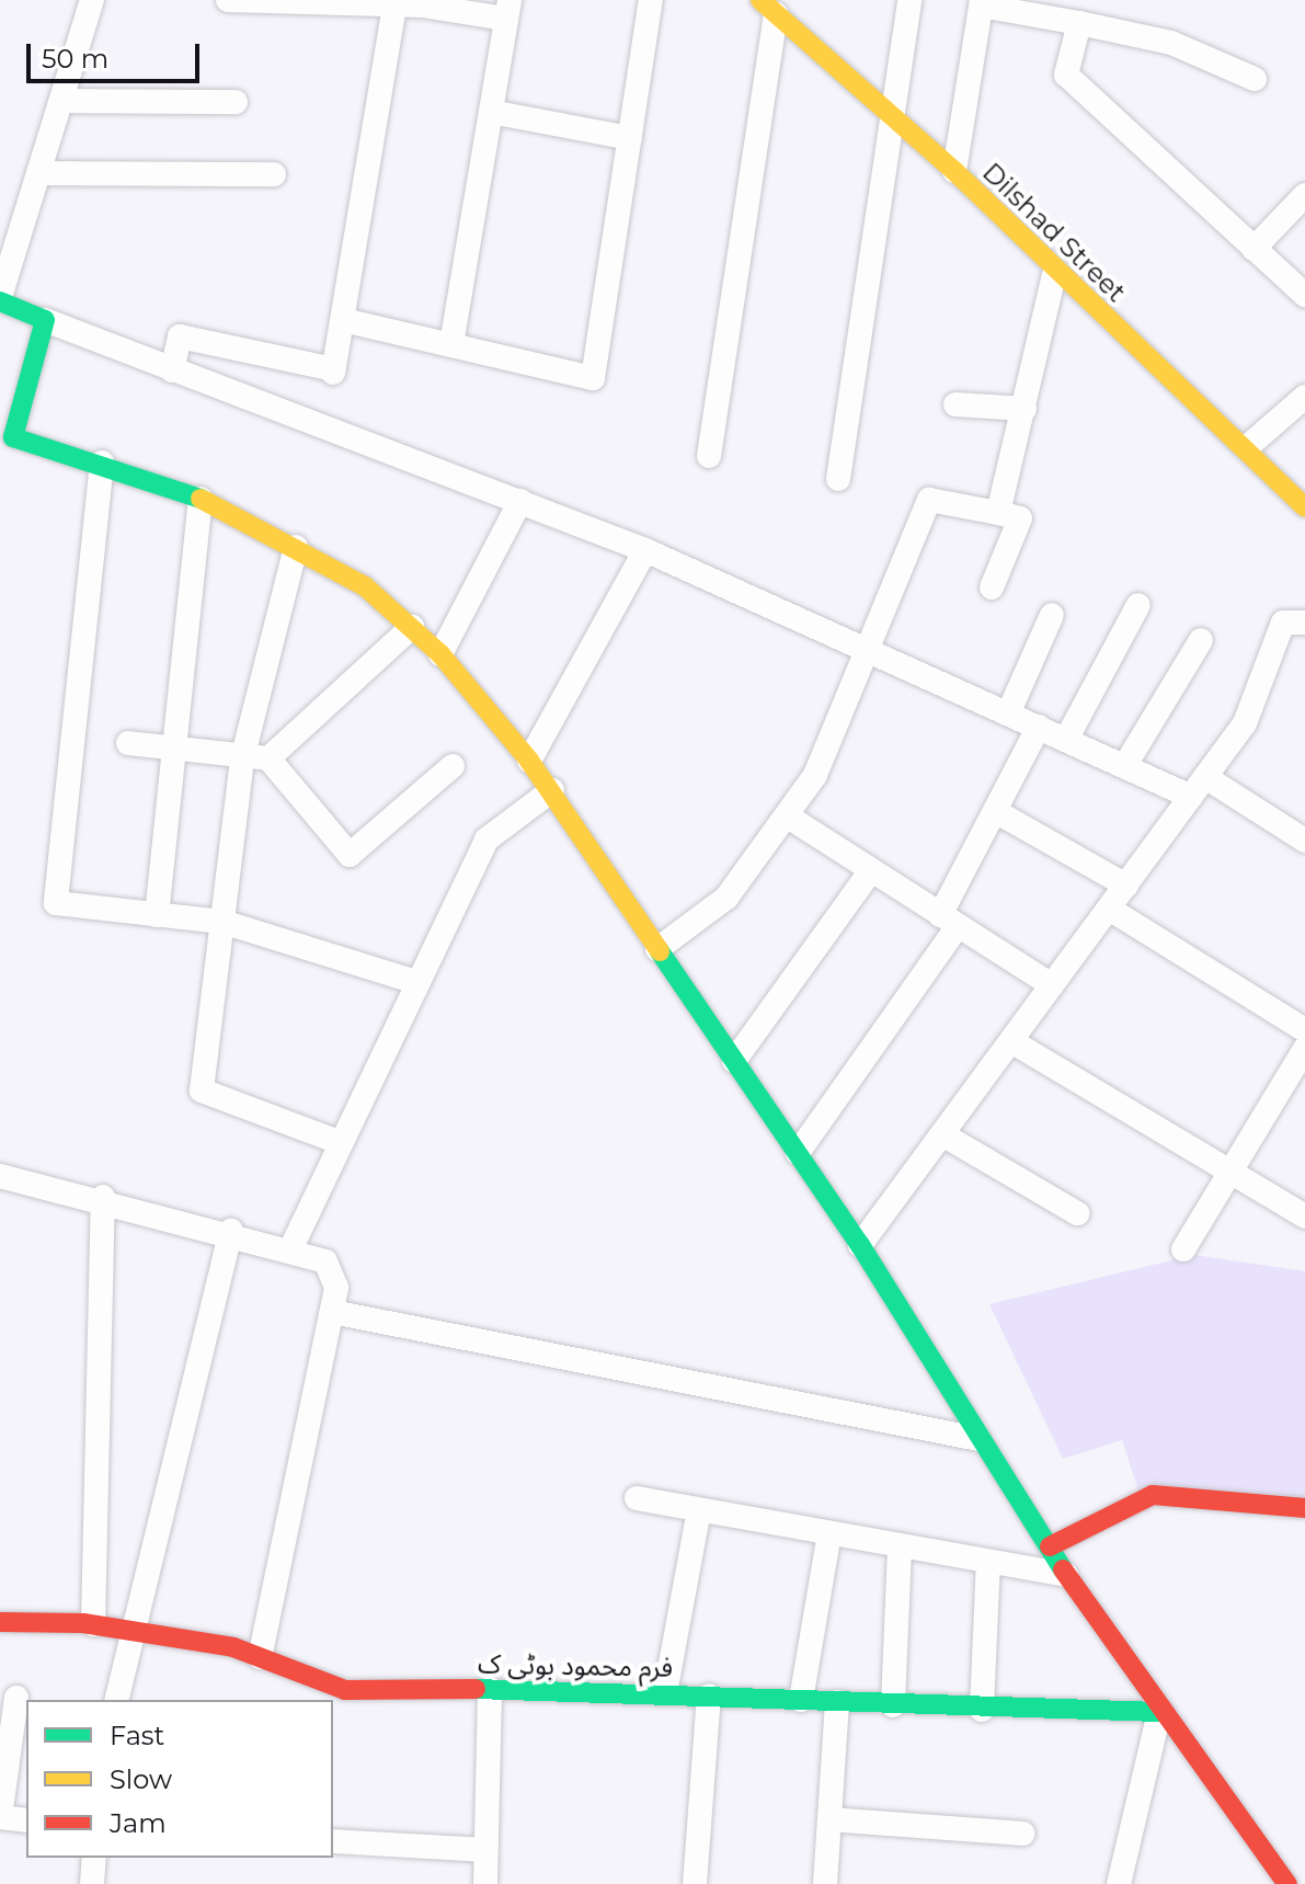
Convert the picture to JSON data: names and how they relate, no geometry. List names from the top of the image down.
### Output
{
  "streets": {
    "street": ["Dilshad Street", "فرم محمود بوٹی ک"]
  },
  "legend": ["Fast", "Slow", "Jam"],
  "scale_bar": "50 m"
}
